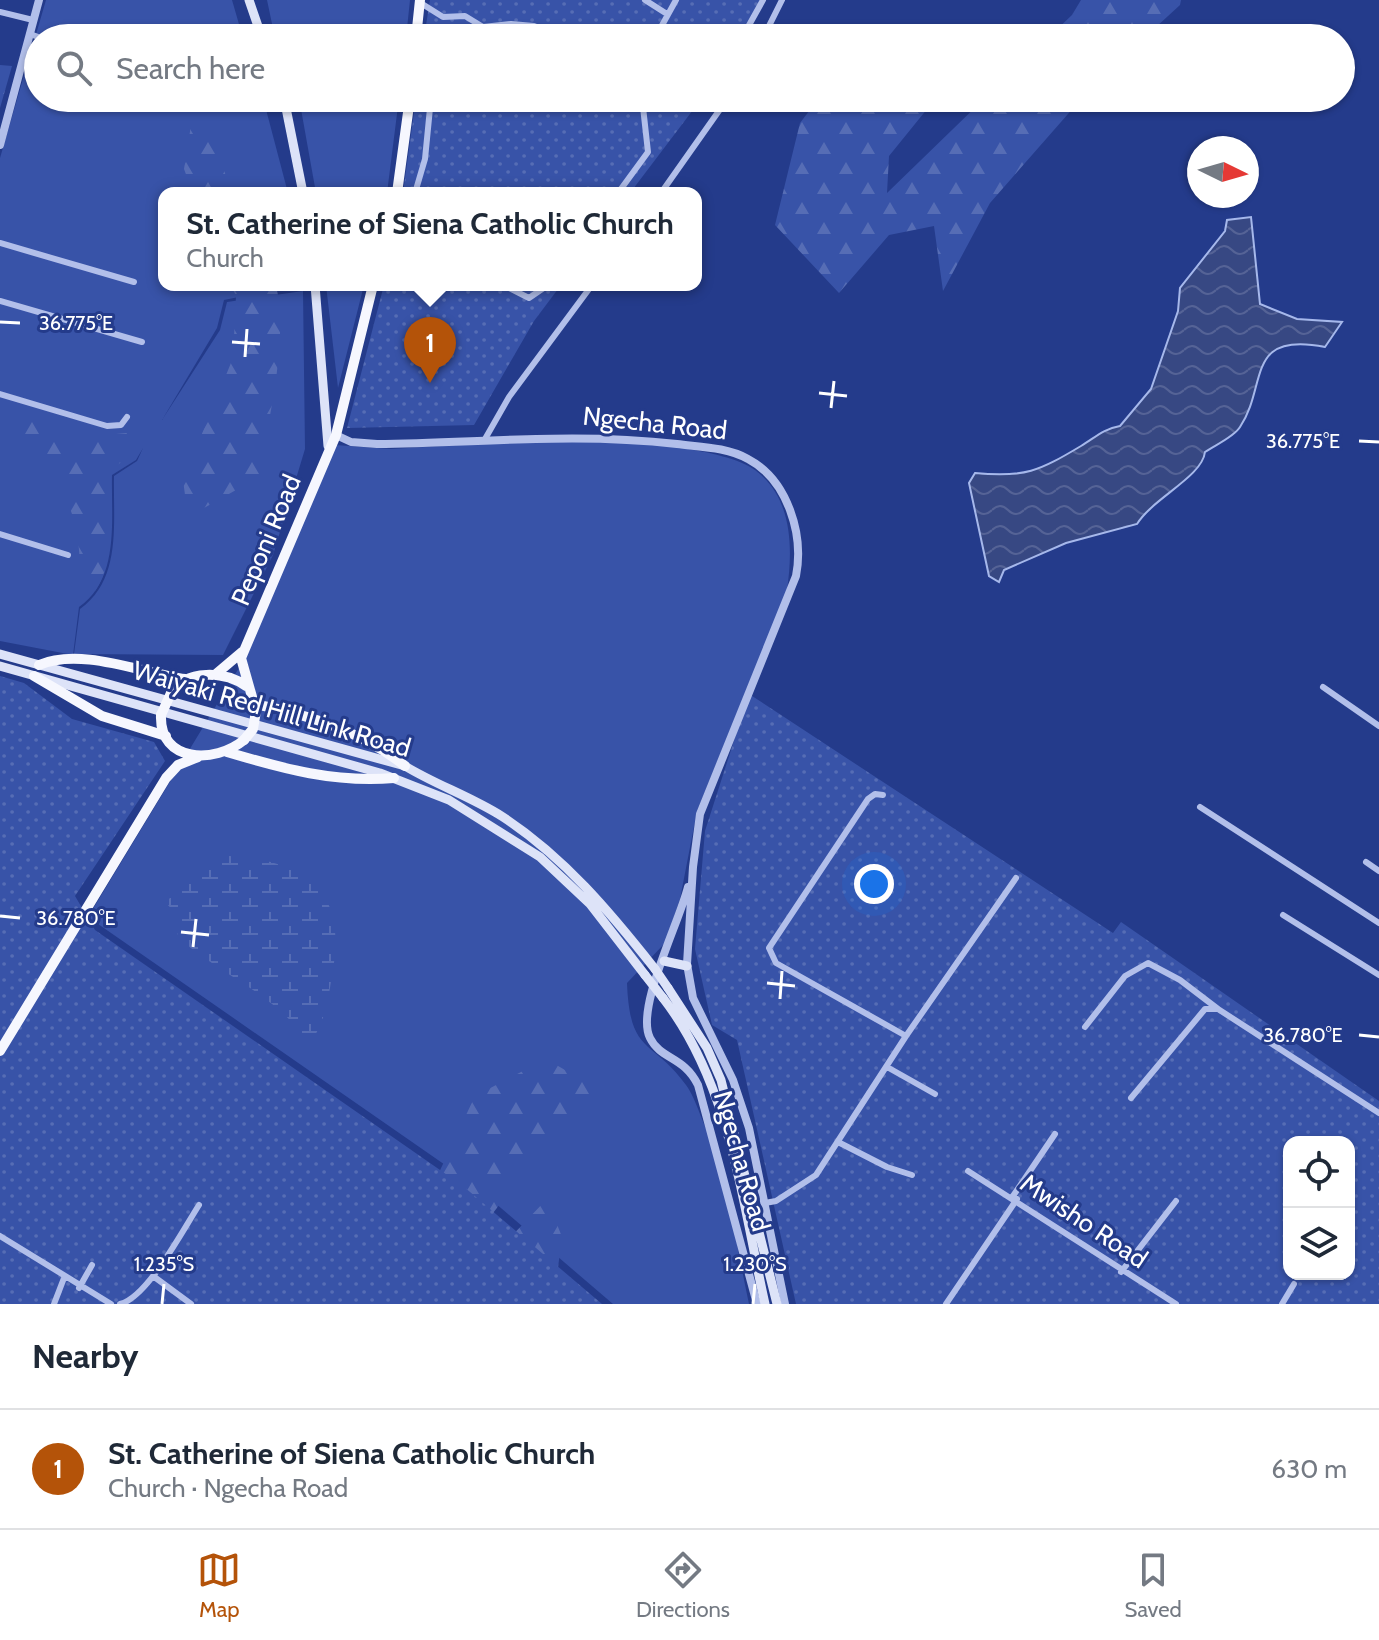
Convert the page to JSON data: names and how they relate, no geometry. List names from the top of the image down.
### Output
{
  "streets": {
    "main road": ["Peponi Road", "Waiyaki Red Hill Link Road"],
    "street": ["Ngecha Road", "Mwisho Road"]
  },
  "north": "right",
  "page": {
    "search": "Search here",
    "popup": ["St. Catherine of Siena Catholic Church", "Church"],
    "pins": "1",
    "heading": "Nearby",
    "list": [
      {
        "mark": "1",
        "name": "St. Catherine of Siena Catholic Church",
        "note": "Church · Ngecha Road",
        "value": "630 m"
      }
    ],
    "nav": ["Map", "Directions", "Saved"]
  },
  "coordinates": [
    "36.775°E",
    "36.780°E",
    "1.235°S",
    "1.230°S"
  ]
}
